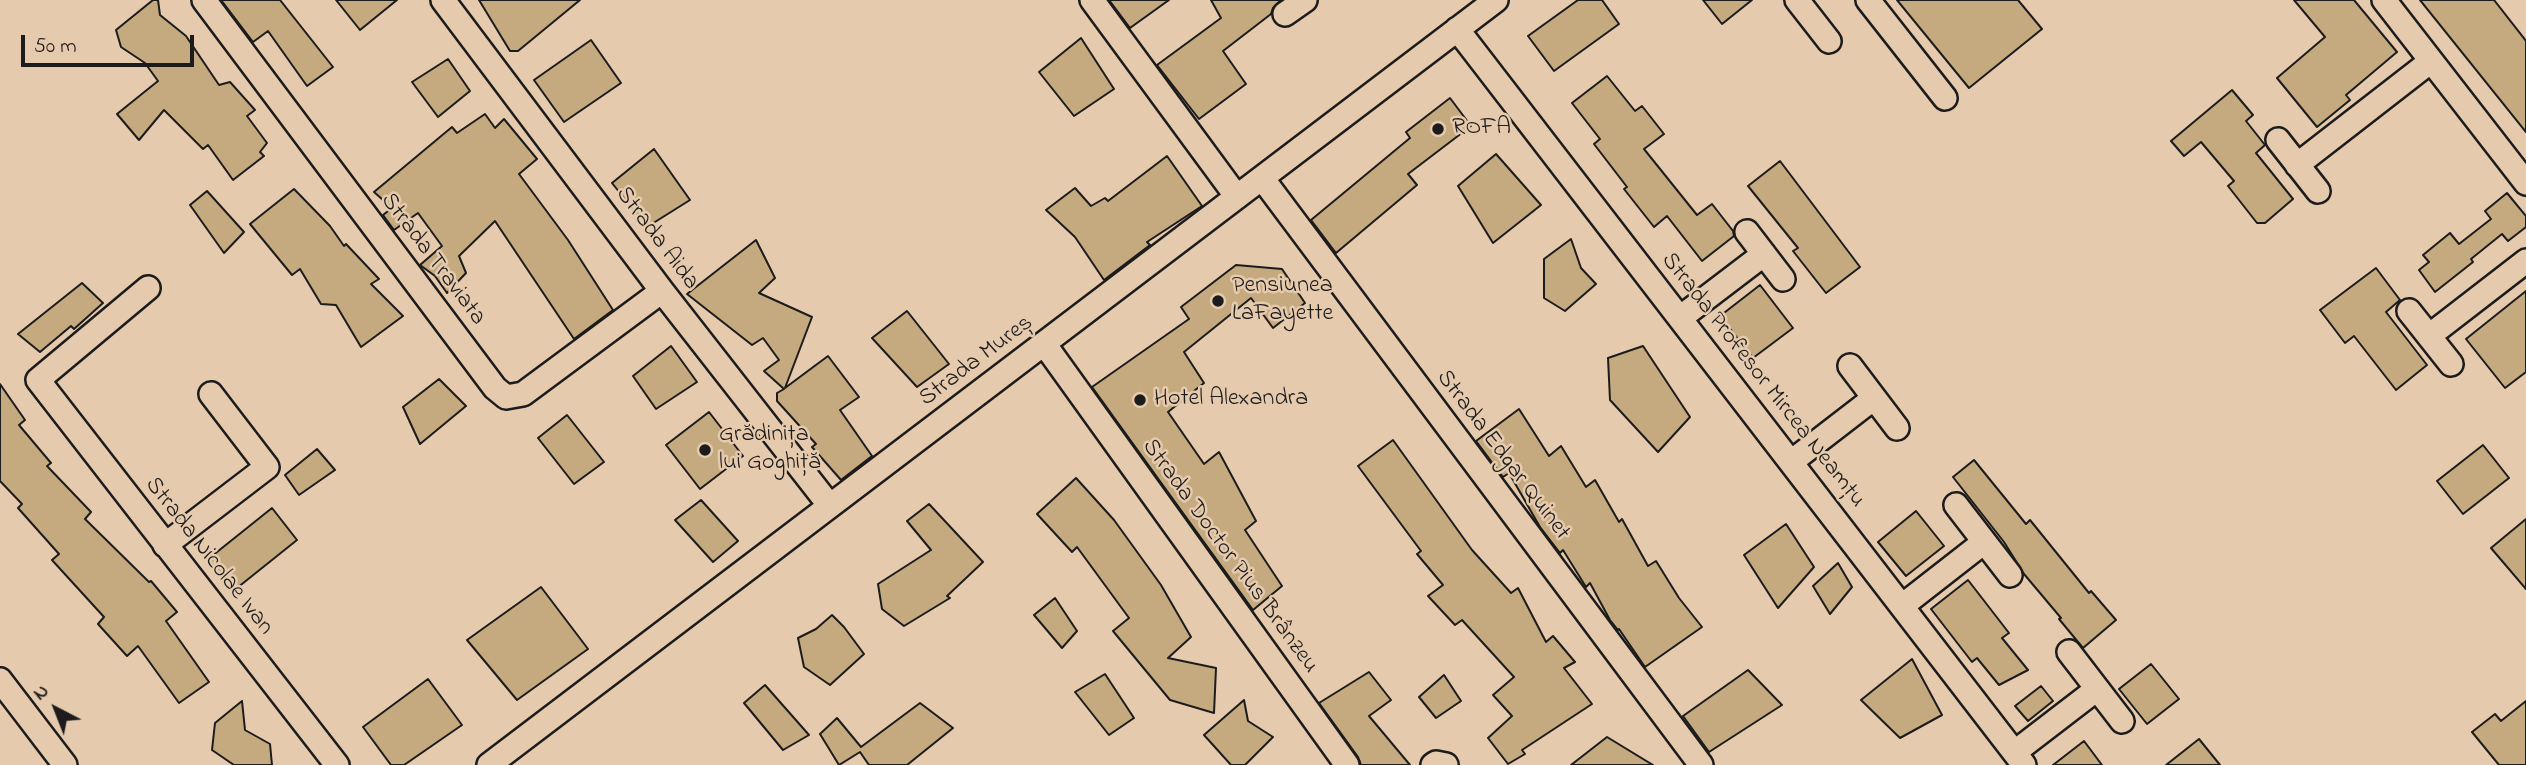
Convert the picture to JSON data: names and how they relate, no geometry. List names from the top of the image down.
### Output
{
  "streets": {
    "street": [
      "Strada Aida",
      "Strada Traviata",
      "Strada Mureș",
      "Strada Profesor Mircea Neamțu",
      "Strada Edgar Quinet",
      "Strada Nicolae Ivan",
      "Strada Doctor Pius Brânzeu"
    ]
  },
  "crossings": [
    ["Strada Aida", "Strada Traviata"],
    ["Strada Aida", "Strada Mureș"],
    ["Strada Mureș", "Strada Profesor Mircea Neamțu"],
    ["Strada Mureș", "Strada Edgar Quinet"],
    ["Strada Mureș", "Strada Doctor Pius Brânzeu"]
  ],
  "places": [
    "ROFA",
    "Pensiunea LaFayette",
    "Hotel Alexandra",
    "Grădinița lui Goghiță"
  ],
  "scale_bar": "50 m",
  "north": "top left"
}
